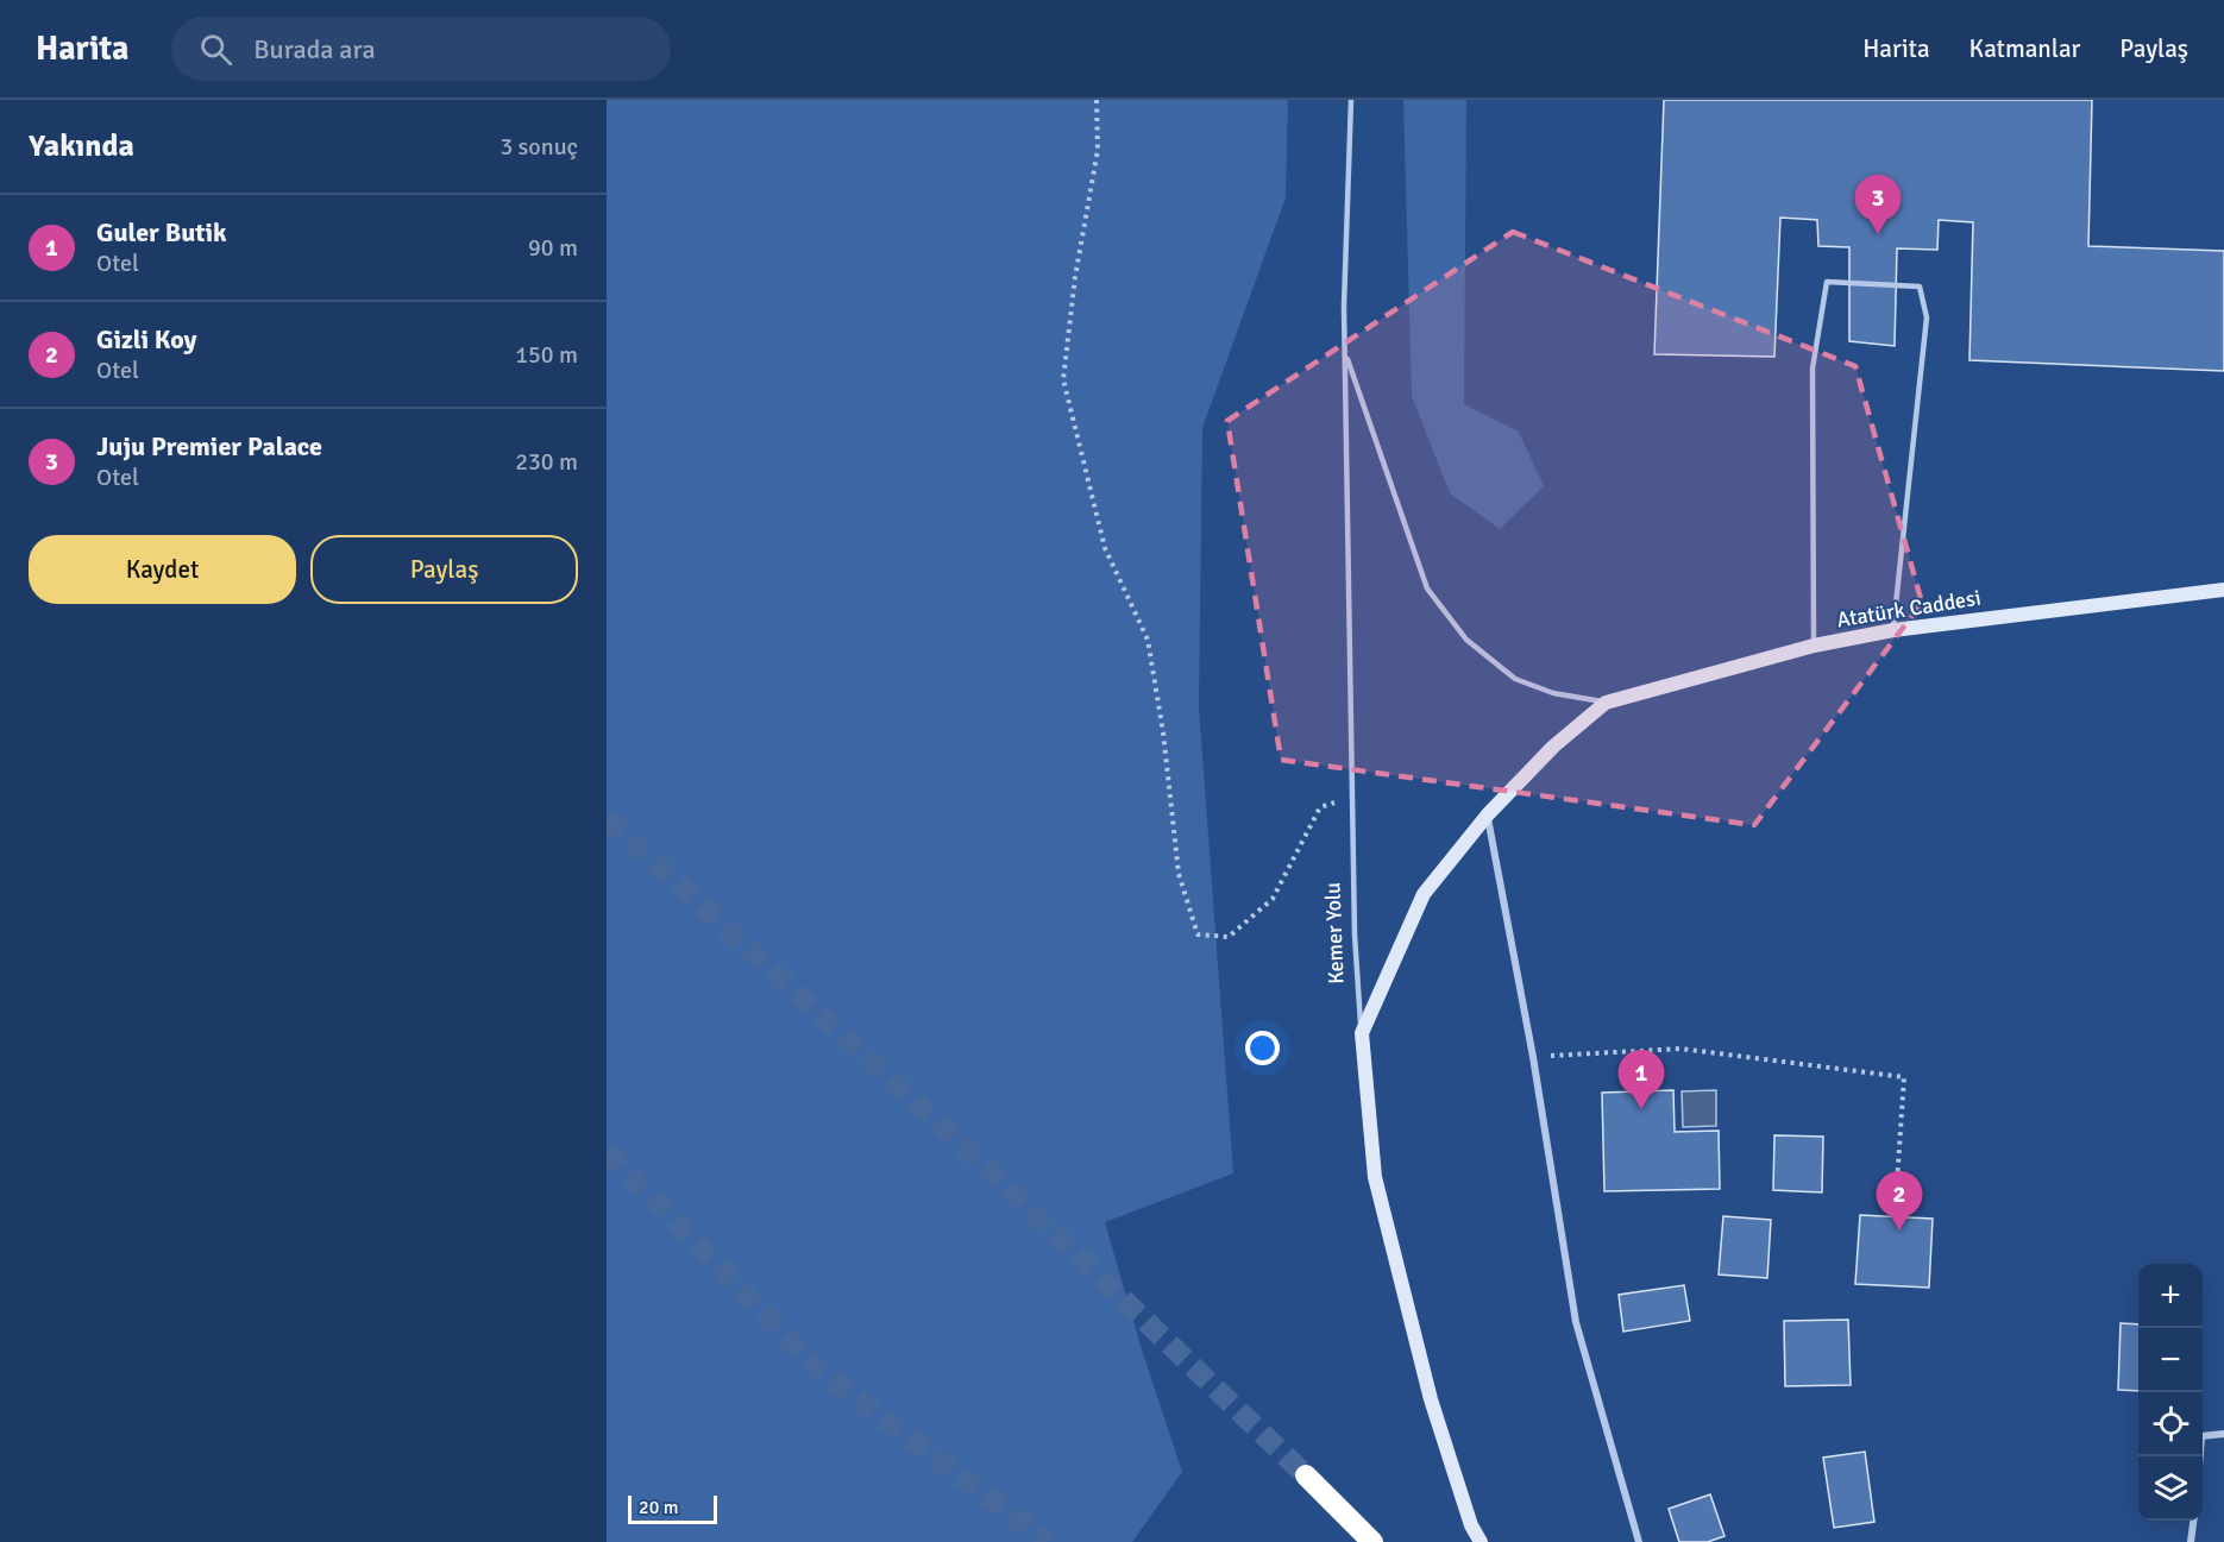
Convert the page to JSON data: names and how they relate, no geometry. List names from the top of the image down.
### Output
{
  "streets": {
    "street": ["Atatürk Caddesi", "Kemer Yolu"]
  },
  "scale_bar": "20 m",
  "page": {
    "header": "Harita",
    "search": "Burada ara",
    "nav": ["Harita", "Katmanlar", "Paylaş"],
    "heading": ["Yakında", "3 sonuç"],
    "pins": ["3", "1", "2"],
    "list": [
      {
        "mark": "1",
        "name": "Guler Butik",
        "note": "Otel",
        "value": "90 m"
      },
      {
        "mark": "2",
        "name": "Gizli Koy",
        "note": "Otel",
        "value": "150 m"
      },
      {
        "mark": "3",
        "name": "Juju Premier Palace",
        "note": "Otel",
        "value": "230 m"
      }
    ],
    "buttons": ["Kaydet", "Paylaş"],
    "map_buttons": ["+", "−"],
    "scale": "20 m"
  }
}
